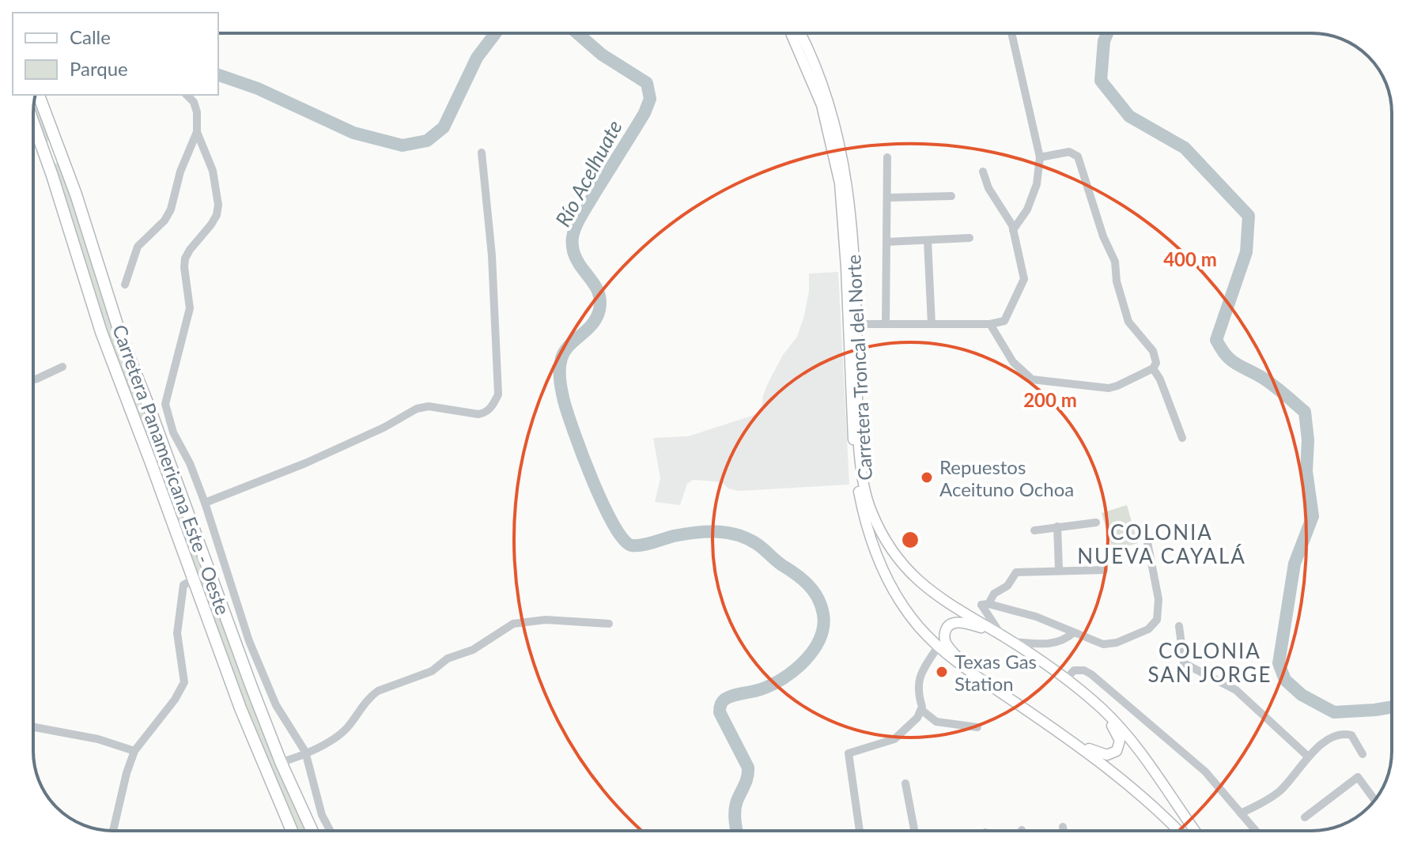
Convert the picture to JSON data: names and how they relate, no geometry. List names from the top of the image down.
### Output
{
  "streets": {
    "highway": ["Carretera Panamericana Este - Oeste"],
    "main road": ["Carretera Troncal del Norte"]
  },
  "districts": ["COLONIA NUEVA CAYALÁ", "COLONIA SAN JORGE"],
  "water": ["Río Acelhuate"],
  "places": ["Repuestos Aceituno Ochoa", "Texas Gas Station"],
  "legend": ["Calle", "Parque"],
  "rings": ["400 m", "200 m"]
}
